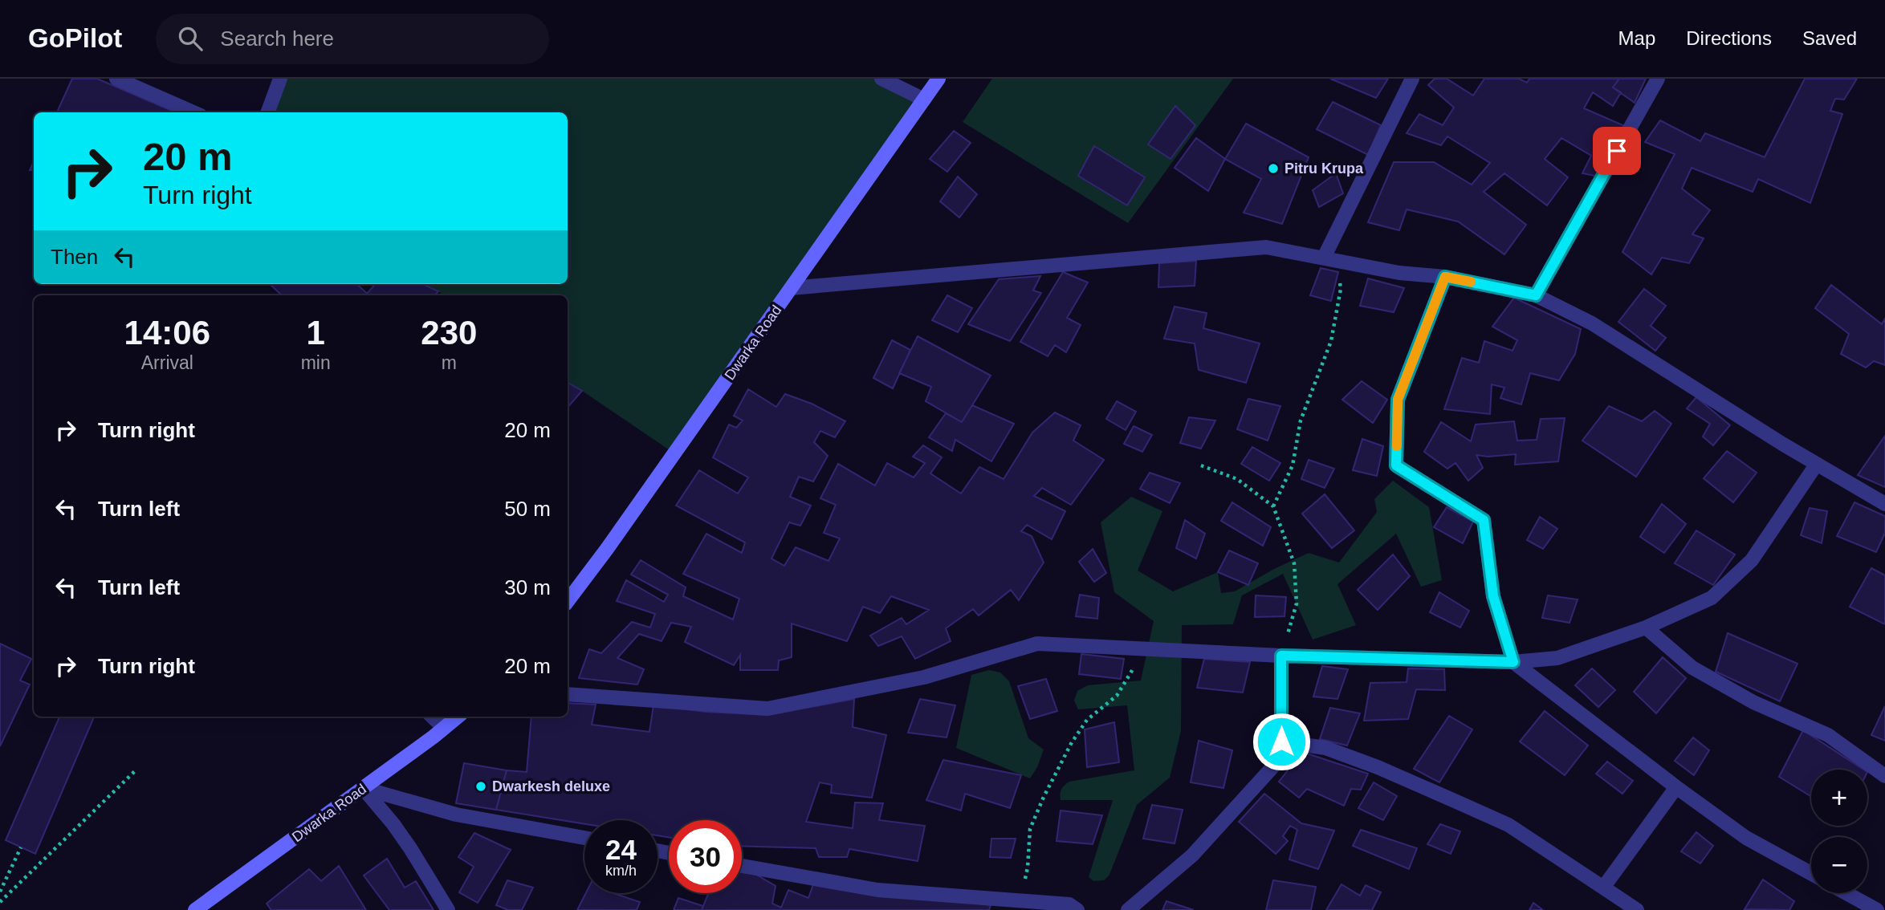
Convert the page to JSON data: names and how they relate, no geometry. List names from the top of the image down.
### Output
{
  "streets": {
    "street": ["Dwarka Road"]
  },
  "places": ["Pitru Krupa", "Dwarkesh deluxe"],
  "page": {
    "header": "GoPilot",
    "search": "Search here",
    "nav": ["Map", "Directions", "Saved"],
    "turn": ["20 m", "Turn right"],
    "then": "Then",
    "eta": [
      "14:06",
      "Arrival",
      "1",
      "min",
      "230",
      "m"
    ],
    "list": [
      {
        "name": "Turn right",
        "value": "20 m"
      },
      {
        "name": "Turn left",
        "value": "50 m"
      },
      {
        "name": "Turn left",
        "value": "30 m"
      },
      {
        "name": "Turn right",
        "value": "20 m"
      }
    ],
    "map_buttons": ["+", "−"],
    "speed": "24 km/h",
    "limit": "30"
  }
}
